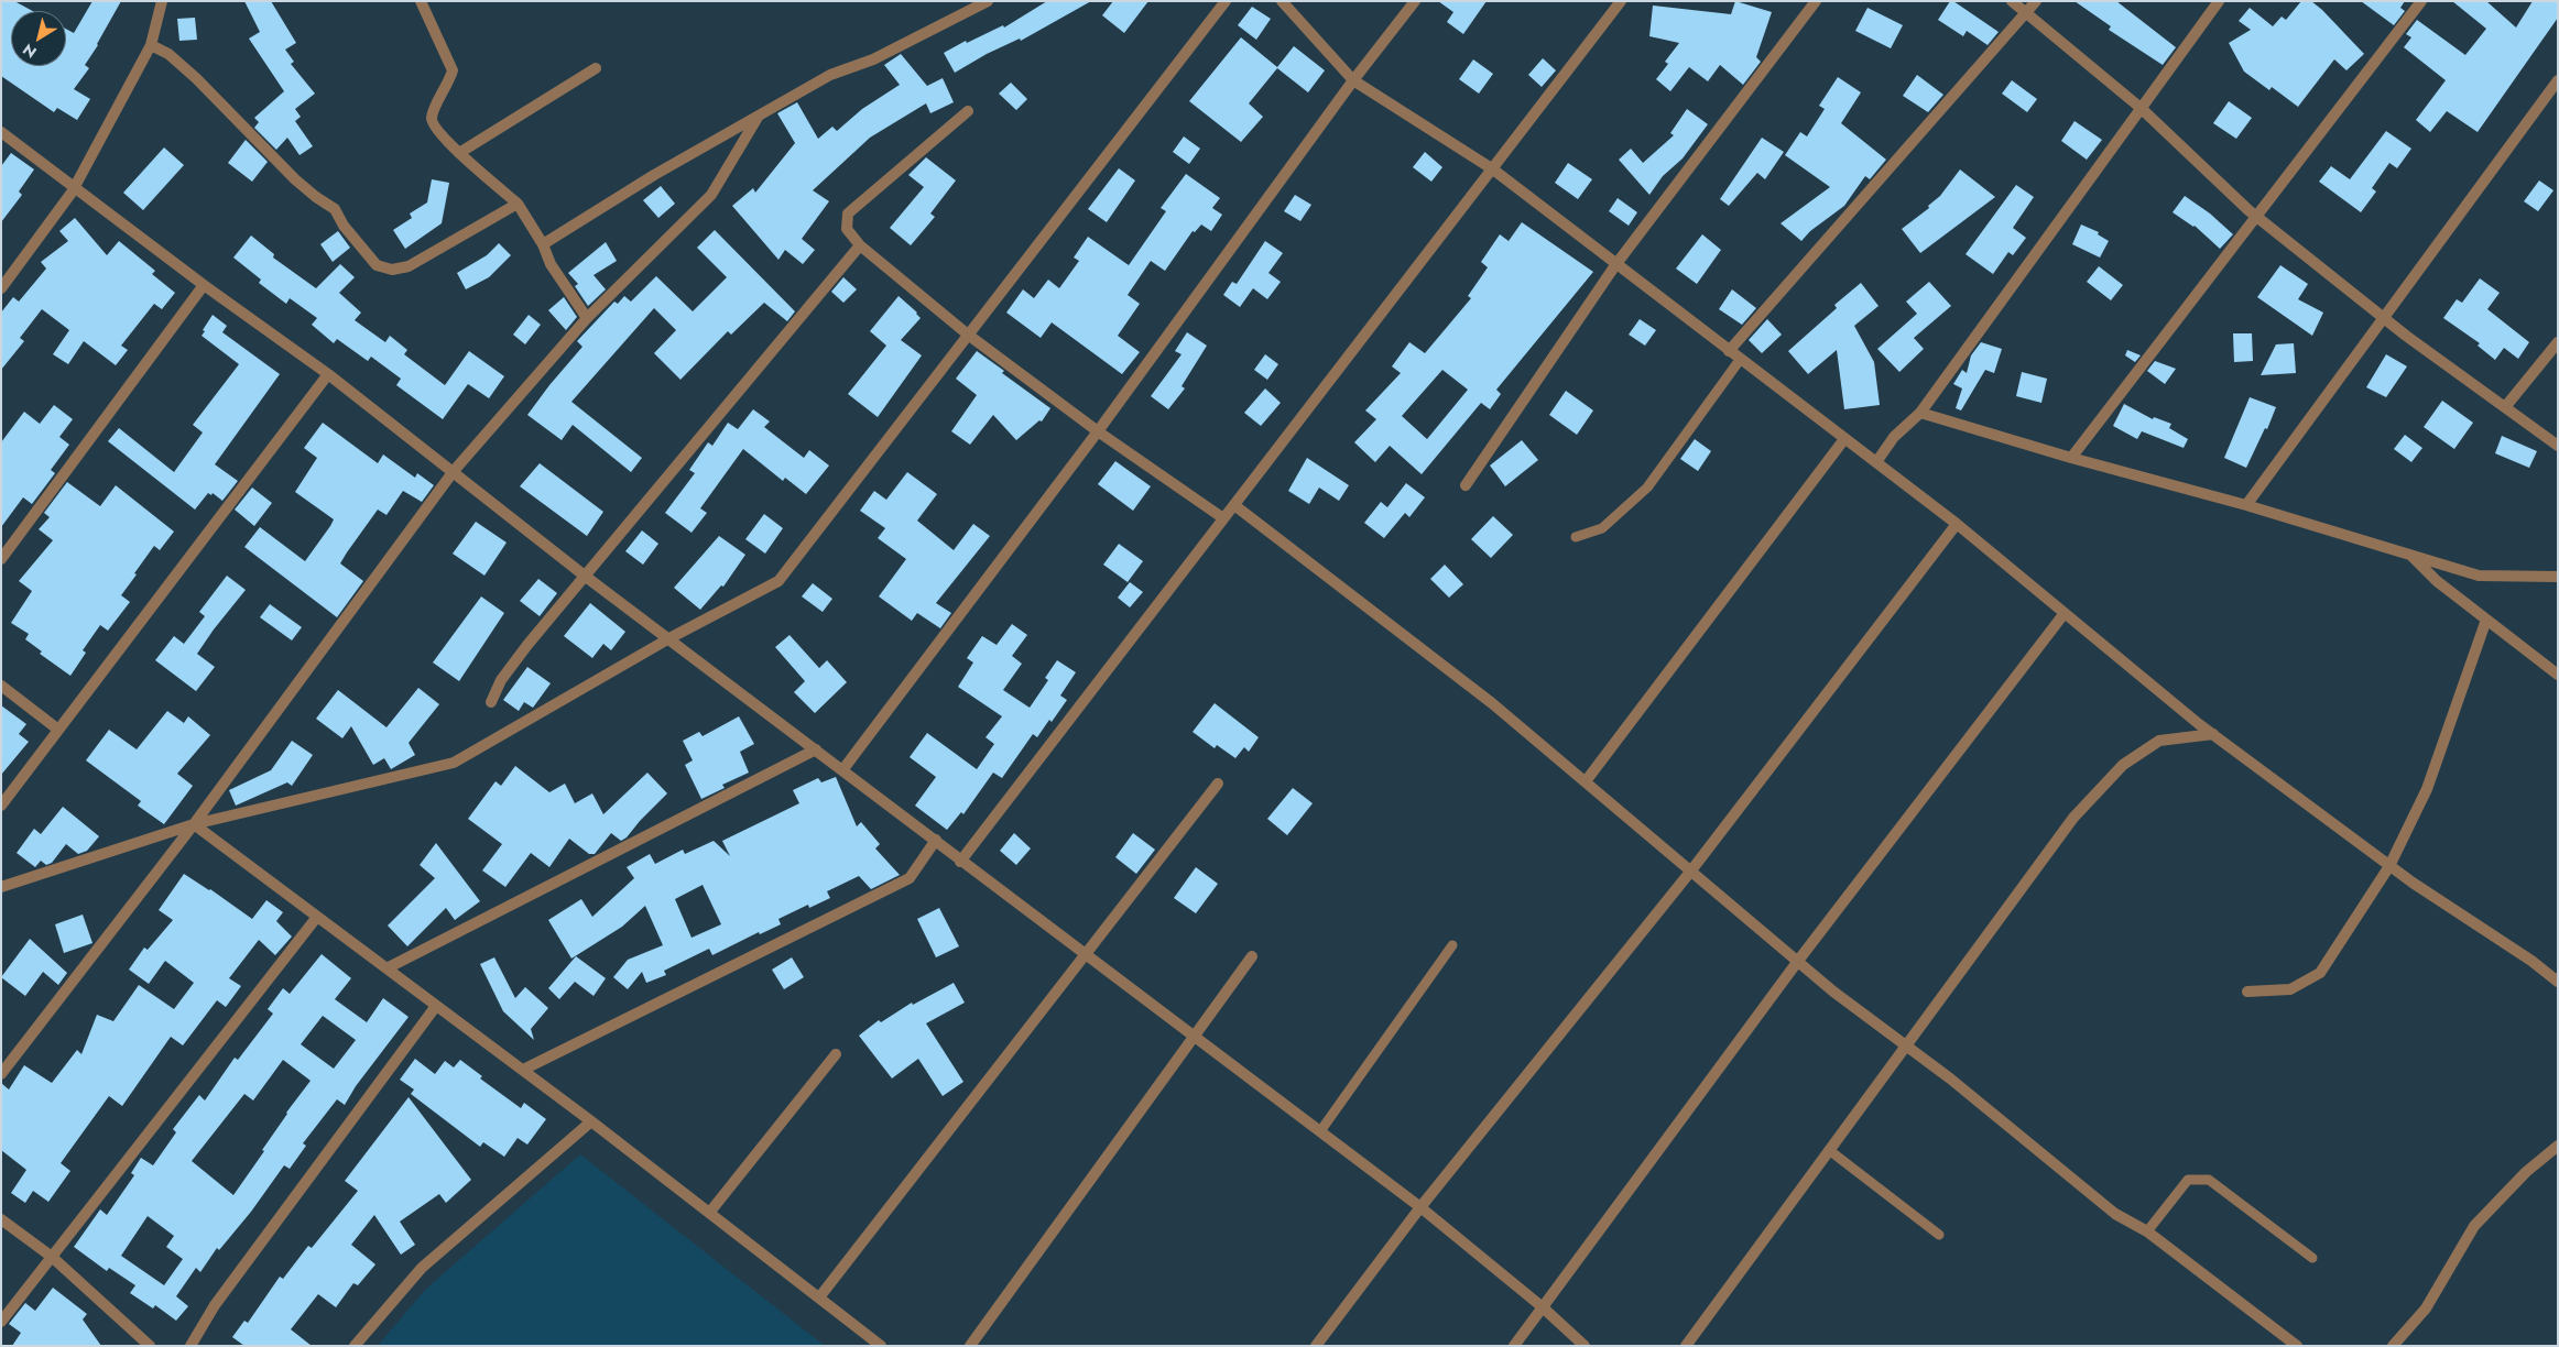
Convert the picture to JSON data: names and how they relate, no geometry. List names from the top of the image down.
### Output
{
  "north": "bottom left"
}
